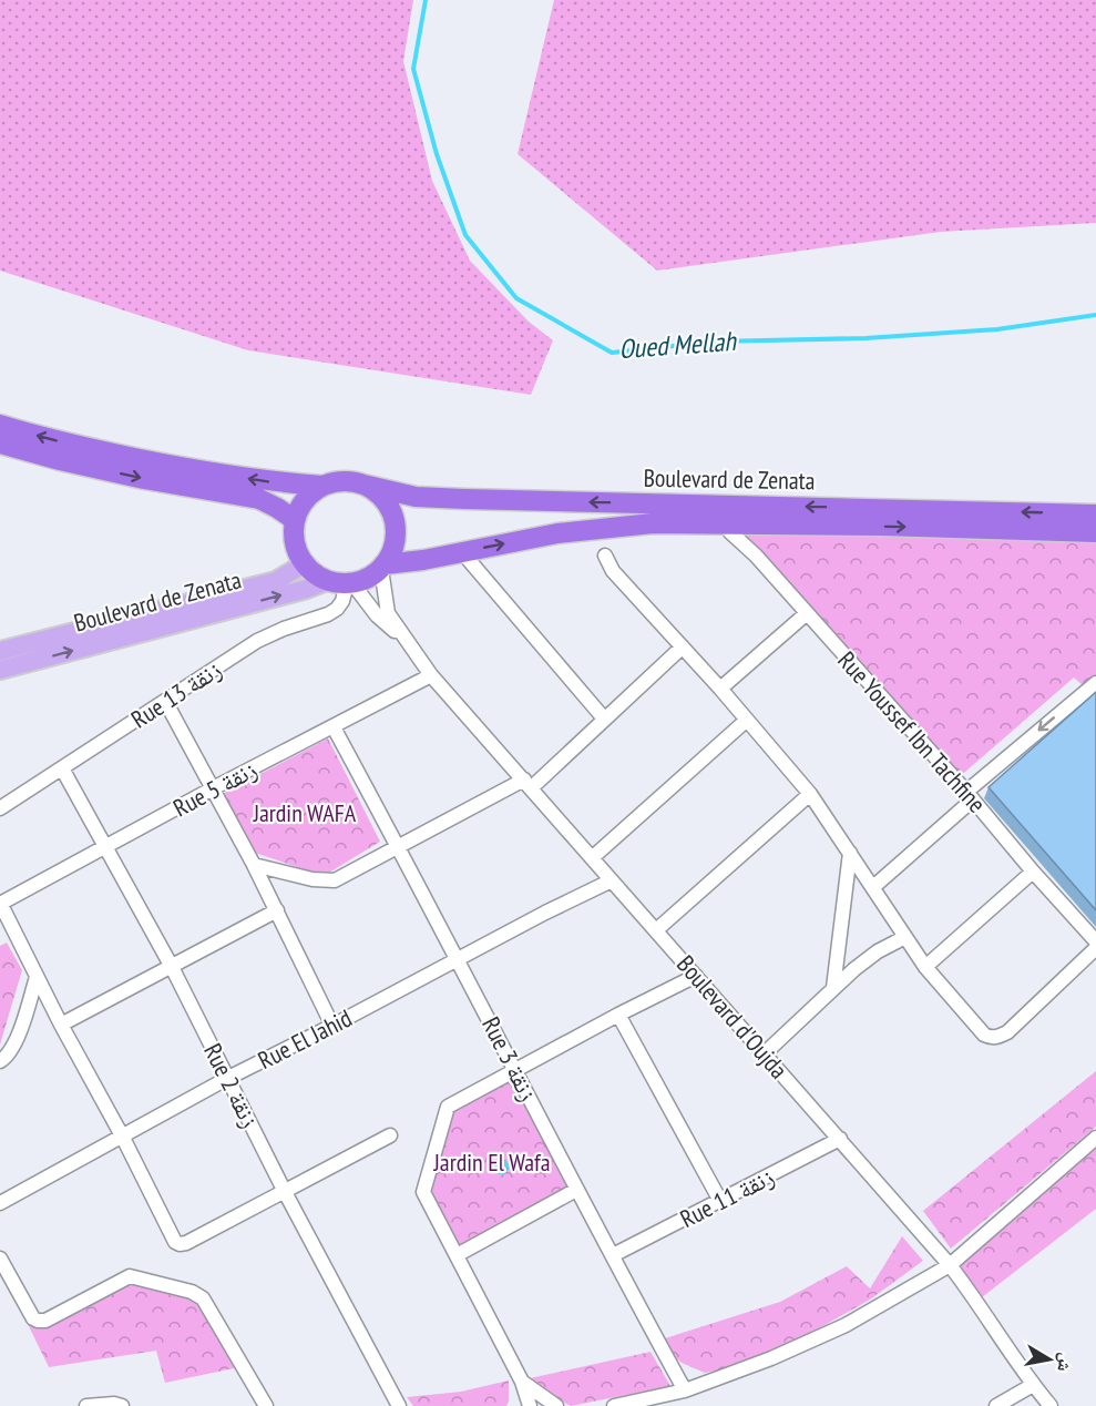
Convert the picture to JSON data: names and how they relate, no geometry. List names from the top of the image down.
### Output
{
  "streets": {
    "highway": ["Boulevard de Zenata"],
    "street": [
      "Rue 13 زنقة",
      "Rue Youssef Ibn Tachfine",
      "Rue 5 زنقة",
      "Boulevard d'Oujda",
      "Rue El Jahid",
      "Rue 3 زنقة",
      "Rue 2 زنقة",
      "Rue 11 زنقة"
    ]
  },
  "crossings": [
    ["Boulevard de Zenata", "Rue 13 زنقة"],
    ["Boulevard de Zenata", "Rue Youssef Ibn Tachfine"],
    ["Boulevard de Zenata", "Boulevard d'Oujda"],
    ["Rue 13 زنقة", "Boulevard d'Oujda"],
    ["Rue 13 زنقة", "Rue 2 زنقة"],
    ["Rue 5 زنقة", "Boulevard d'Oujda"],
    ["Rue 5 زنقة", "Rue 3 زنقة"],
    ["Rue 5 زنقة", "Rue 2 زنقة"],
    ["Boulevard d'Oujda", "Rue El Jahid"],
    ["Boulevard d'Oujda", "Rue 11 زنقة"],
    ["Rue El Jahid", "Rue 3 زنقة"],
    ["Rue El Jahid", "Rue 2 زنقة"],
    ["Rue 3 زنقة", "Rue 11 زنقة"]
  ],
  "water": ["Oued Mellah"],
  "parks": ["Jardin WAFA", "Jardin El Wafa"],
  "north": "right"
}
